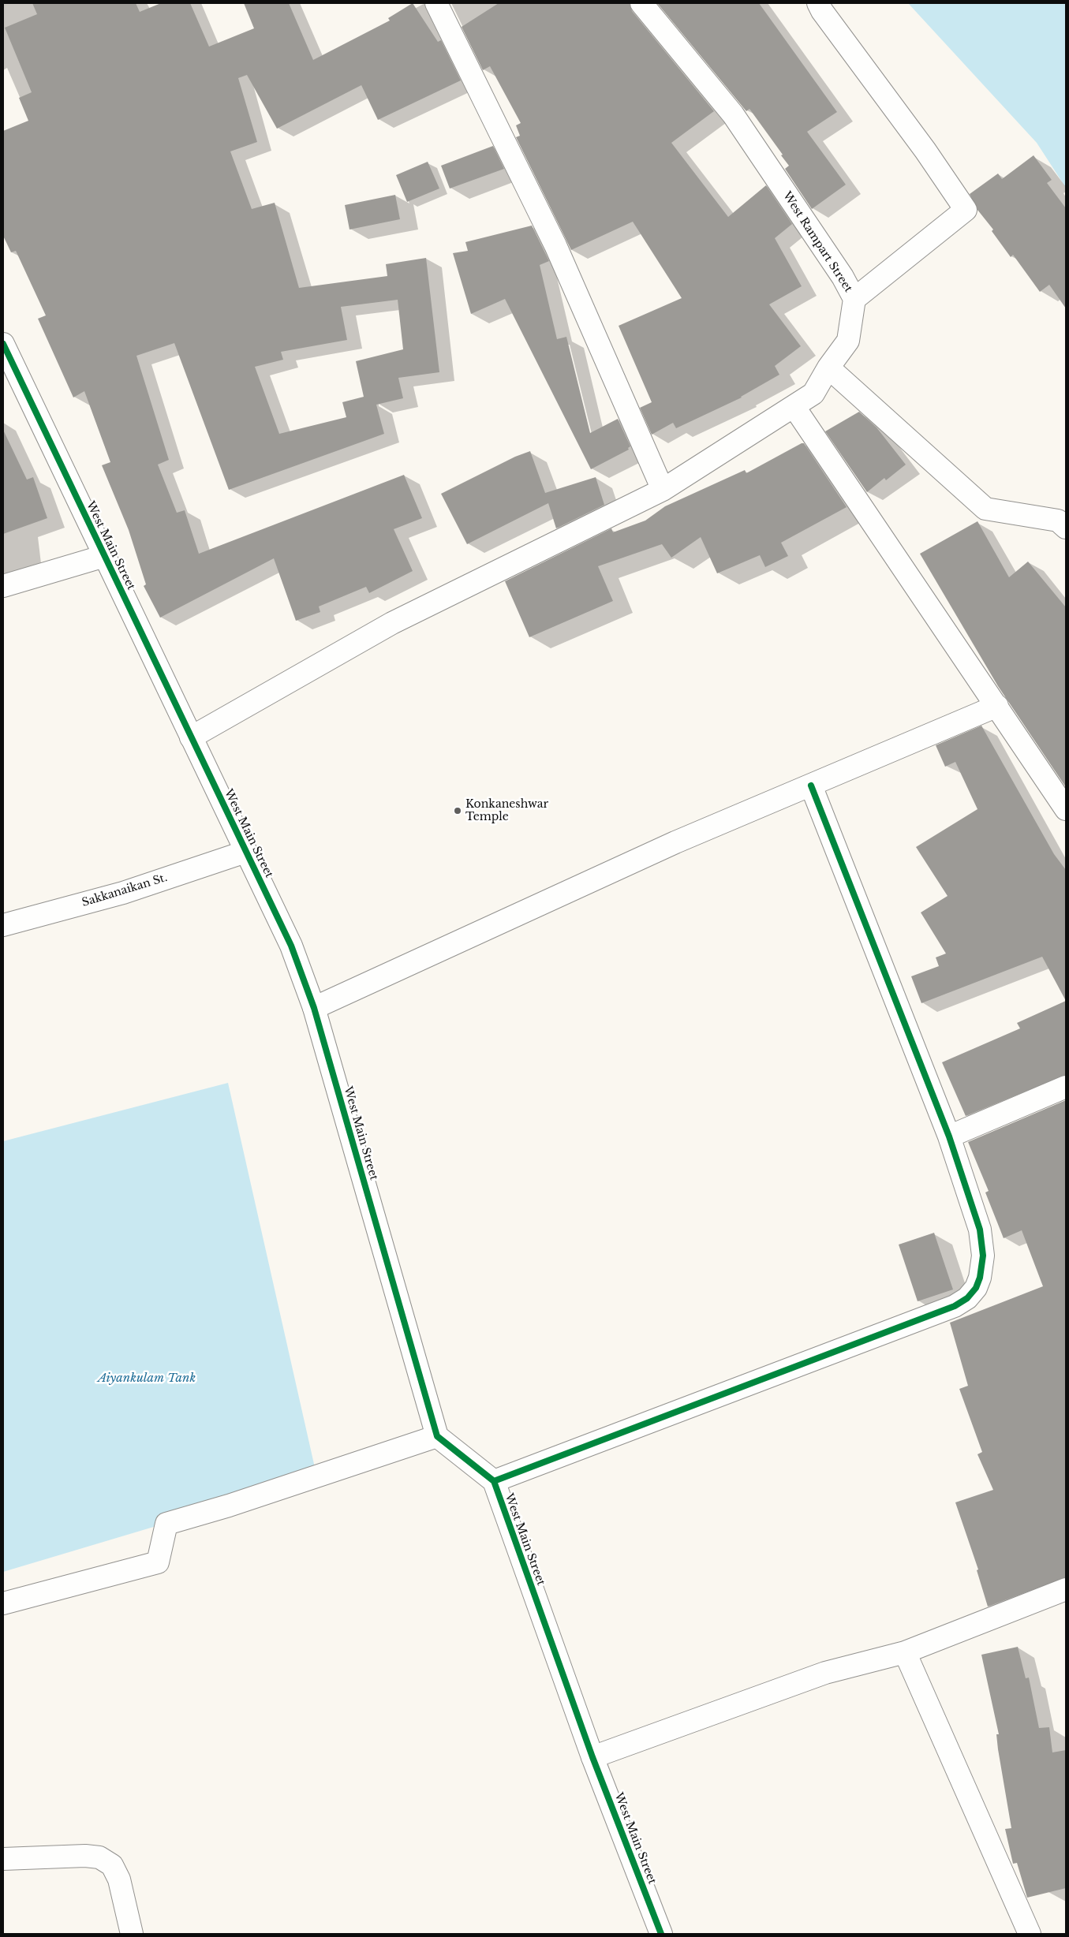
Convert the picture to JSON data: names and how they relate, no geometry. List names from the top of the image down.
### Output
{
  "streets": {
    "street": ["West Rampart Street", "West Main Street", "Sakkanaikan St."]
  },
  "crossings": [
    ["West Rampart Street", "West Main Street"],
    ["West Main Street", "Sakkanaikan St."]
  ],
  "water": ["Aiyankulam Tank"],
  "places": ["Konkaneshwar Temple"]
}
